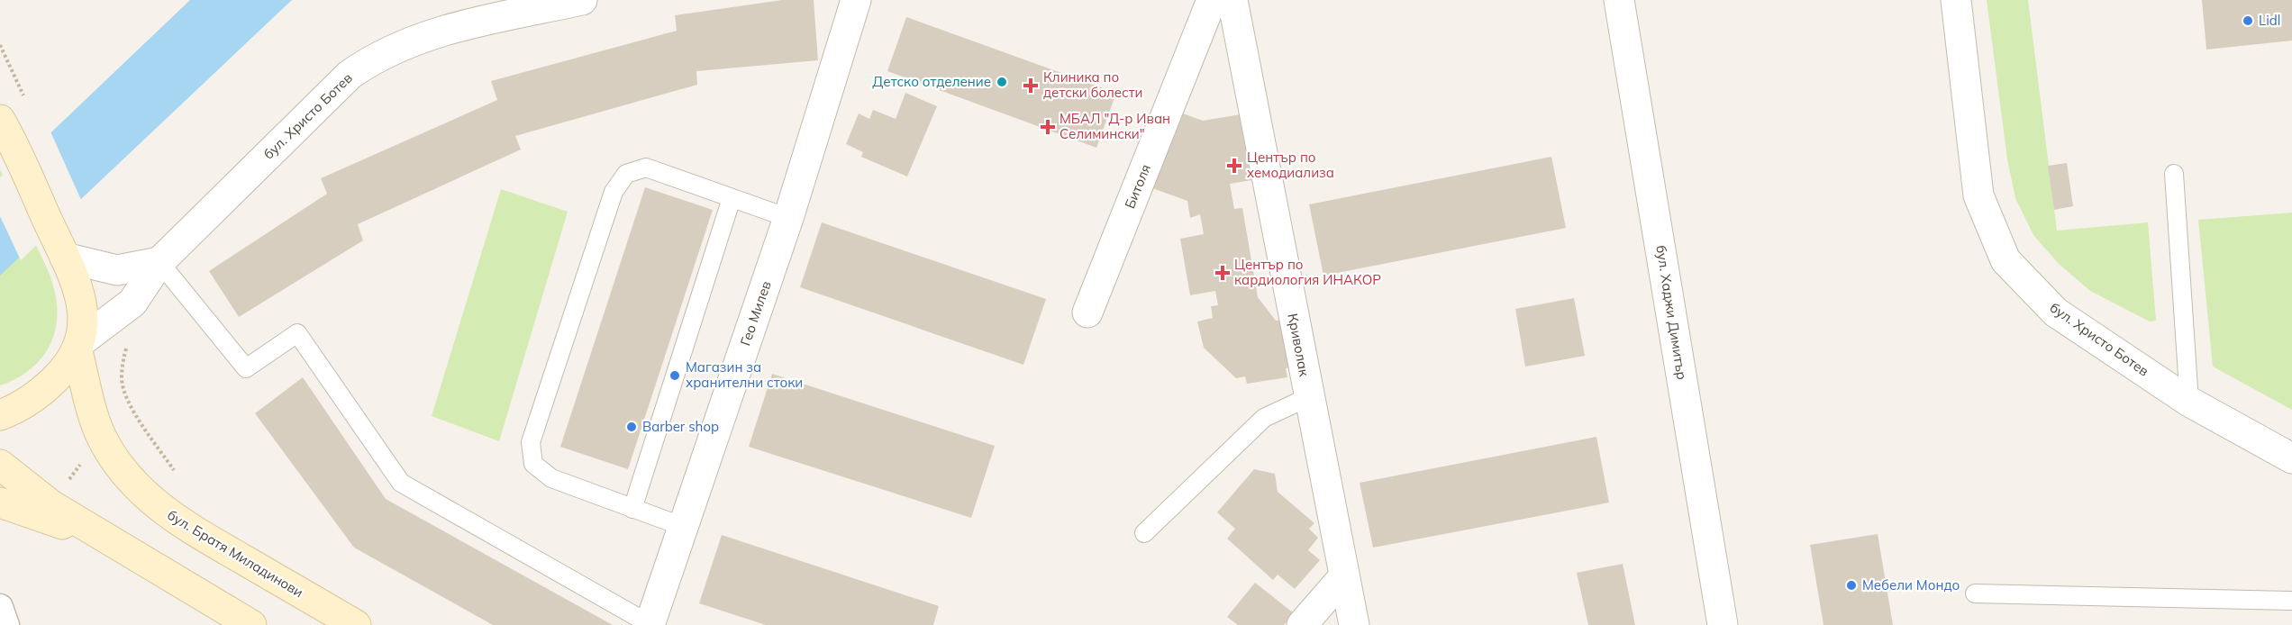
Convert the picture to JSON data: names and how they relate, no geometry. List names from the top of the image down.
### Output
{
  "streets": {
    "main road": ["бул. Братя Миладинови"],
    "street": [
      "бул. Христо Ботев",
      "Битоля",
      "бул. Хаджи Димитър",
      "Гео Милев",
      "Криволак"
    ]
  },
  "crossings": [
    ["бул. Христо Ботев", "бул. Братя Миладинови"]
  ],
  "places": {
    "other": [
      "Lidl",
      "Детско отделение",
      "Магазин за хранителни стоки",
      "Barber shop",
      "Мебели Мондо"
    ],
    "health": [
      "Клиника по детски болести",
      "МБАЛ \"Д-р Иван Селимински\"",
      "Център по хемодиализа",
      "Център по кардиология ИНАКОР"
    ]
  }
}
